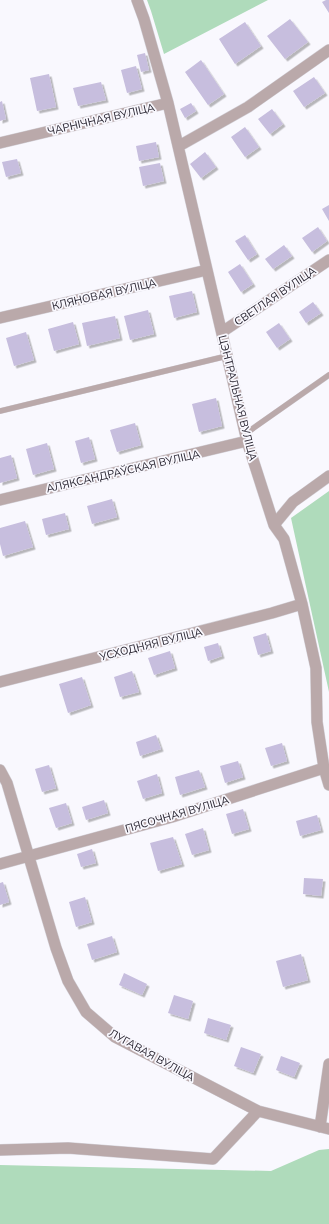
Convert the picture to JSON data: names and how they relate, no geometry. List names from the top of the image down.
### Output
{
  "streets": {
    "street": [
      "ЧАРНІЧНАЯ ВУЛІЦА",
      "КЛЯНОВАЯ ВУЛІЦА",
      "СВЕТЛАЯ ВУЛІЦА",
      "ЦЭНТРАЛЬНАЯ ВУЛІЦА",
      "АЛЯКСАНДРАЎСКАЯ ВУЛІЦА",
      "УСХОДНЯЯ ВУЛІЦА",
      "ПЯСОЧНАЯ ВУЛІЦА",
      "ЛУГАВАЯ ВУЛІЦА"
    ]
  },
  "crossings": [
    ["ЧАРНІЧНАЯ ВУЛІЦА", "ЦЭНТРАЛЬНАЯ ВУЛІЦА"],
    ["КЛЯНОВАЯ ВУЛІЦА", "ЦЭНТРАЛЬНАЯ ВУЛІЦА"],
    ["СВЕТЛАЯ ВУЛІЦА", "ЦЭНТРАЛЬНАЯ ВУЛІЦА"],
    ["ЦЭНТРАЛЬНАЯ ВУЛІЦА", "АЛЯКСАНДРАЎСКАЯ ВУЛІЦА"],
    ["ЦЭНТРАЛЬНАЯ ВУЛІЦА", "УСХОДНЯЯ ВУЛІЦА"],
    ["ЦЭНТРАЛЬНАЯ ВУЛІЦА", "ПЯСОЧНАЯ ВУЛІЦА"],
    ["ПЯСОЧНАЯ ВУЛІЦА", "ЛУГАВАЯ ВУЛІЦА"]
  ]
}
